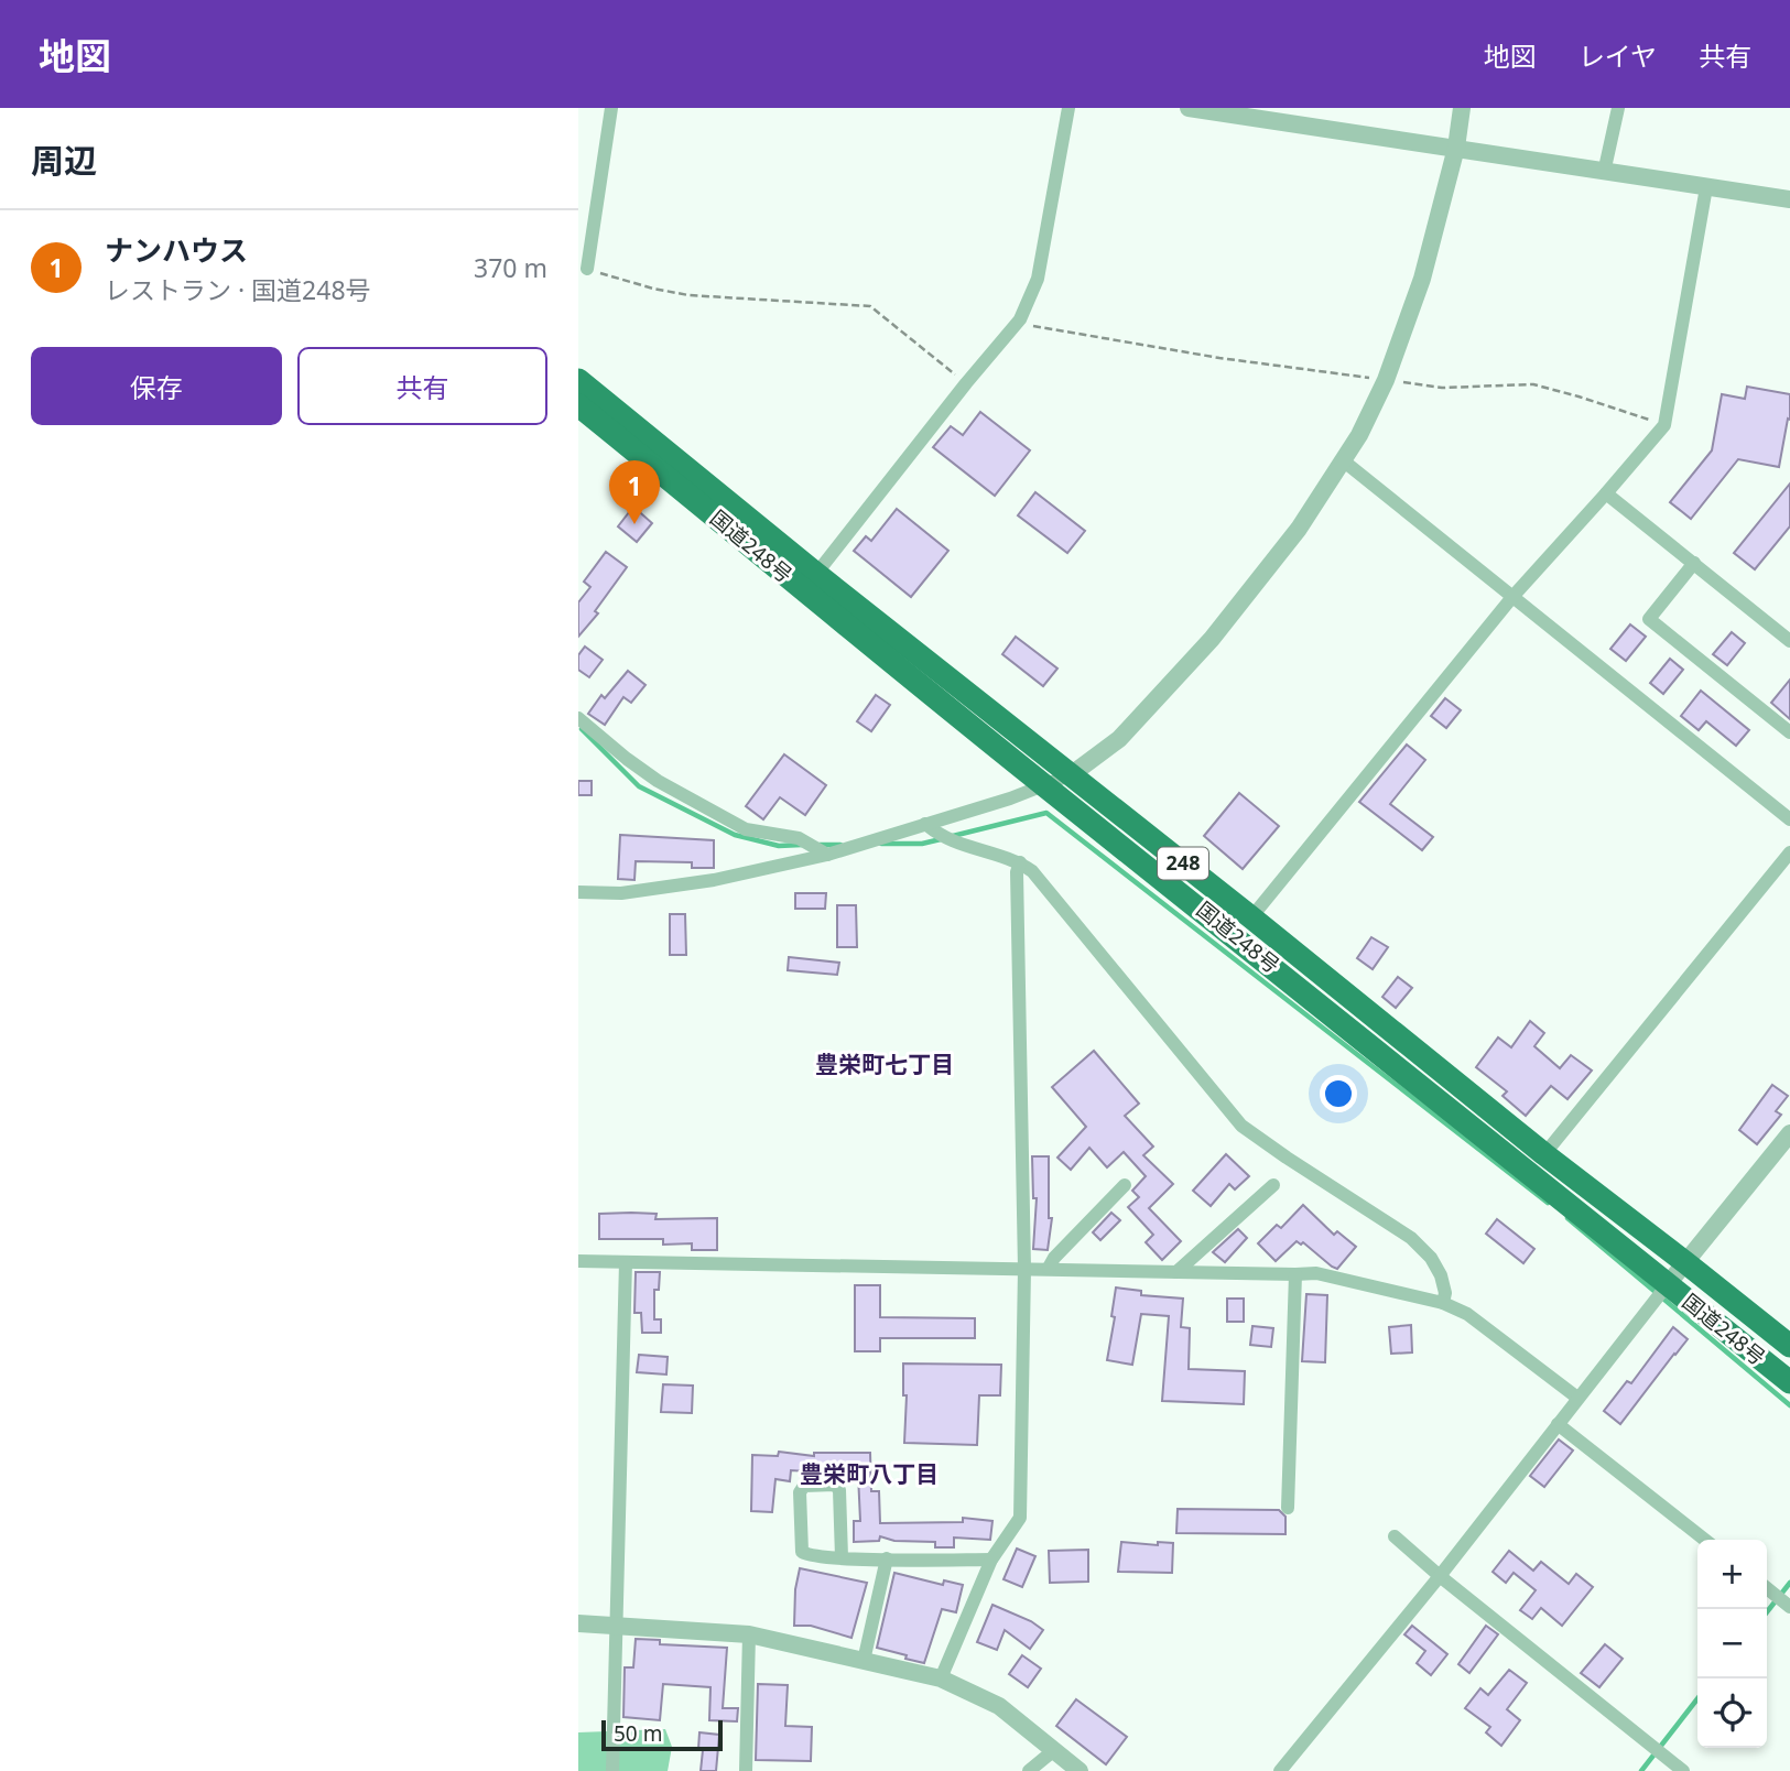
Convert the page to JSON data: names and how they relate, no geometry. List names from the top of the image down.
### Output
{
  "streets": {
    "highway": ["国道248号", "248"]
  },
  "districts": ["豊栄町七丁目", "豊栄町八丁目"],
  "scale_bar": "50 m",
  "page": {
    "header": "地図",
    "nav": ["地図", "レイヤ", "共有"],
    "heading": "周辺",
    "list": [
      {
        "mark": "1",
        "name": "ナンハウス",
        "note": "レストラン · 国道248号",
        "value": "370 m"
      }
    ],
    "buttons": ["保存", "共有"],
    "pins": "1",
    "map_buttons": ["+", "−"],
    "scale": "50 m"
  }
}
